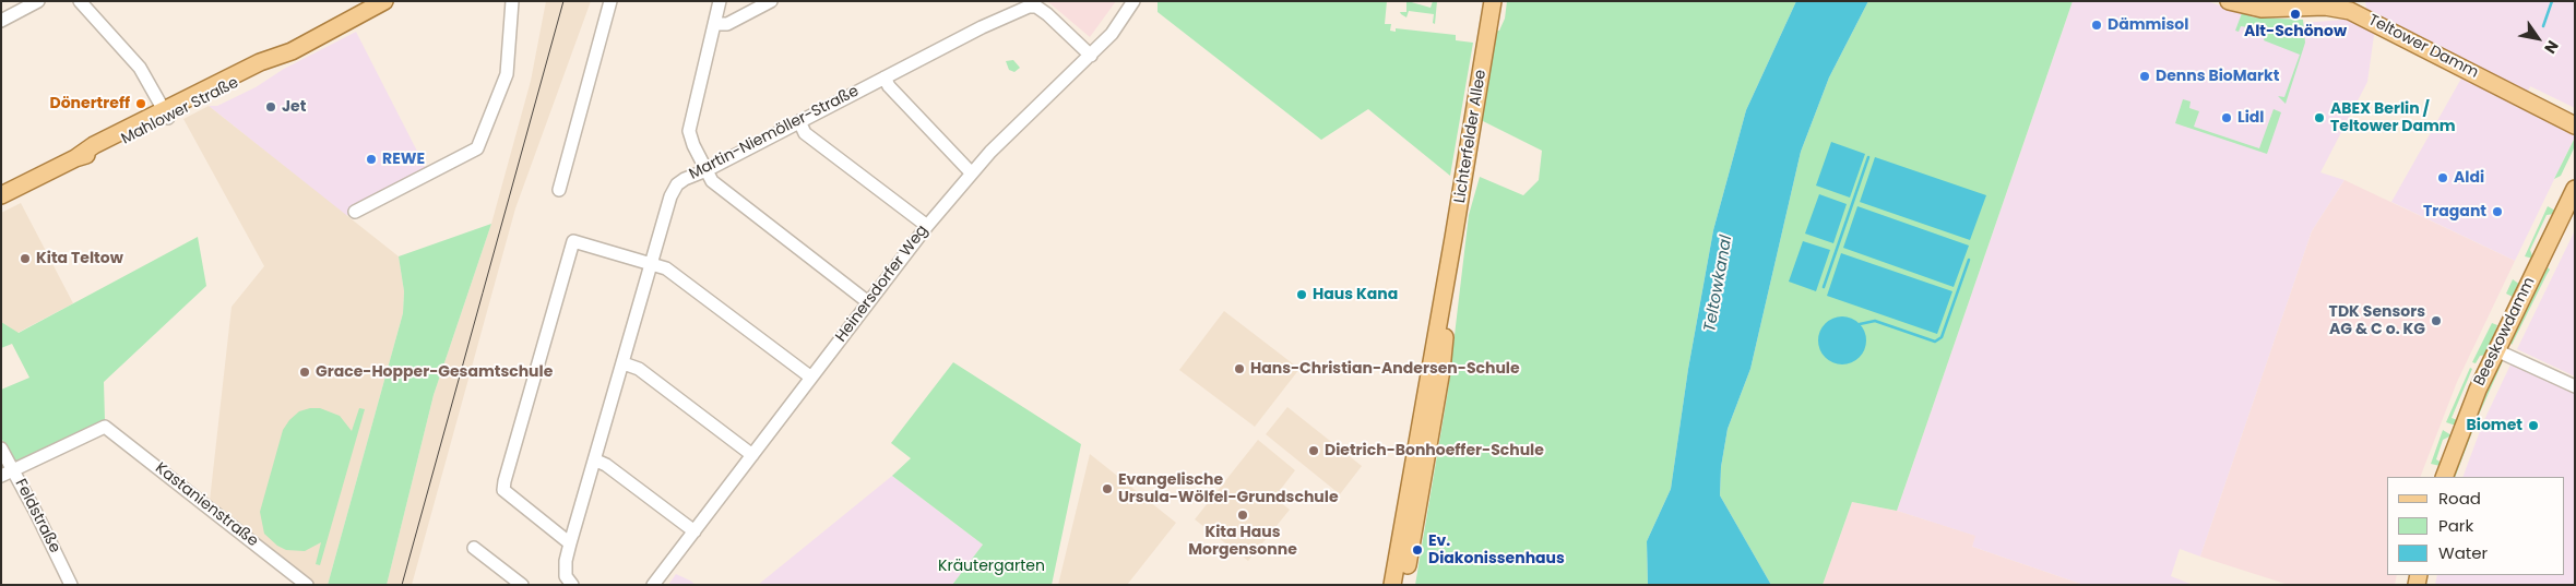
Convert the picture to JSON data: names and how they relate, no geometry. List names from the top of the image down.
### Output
{
  "streets": {
    "main road": [
      "Teltower Damm",
      "Mahlower Straße",
      "Lichterfelder Allee",
      "Beeskowdamm"
    ],
    "street": [
      "Martin-Niemöller-Straße",
      "Heinersdorfer Weg",
      "Kastanienstraße",
      "Feldstraße"
    ]
  },
  "crossings": [
    ["Martin-Niemöller-Straße", "Heinersdorfer Weg"],
    ["Kastanienstraße", "Feldstraße"]
  ],
  "water": ["Teltowkanal"],
  "parks": ["Kräutergarten"],
  "places": [
    "Alt-Schönow",
    "Dämmisol",
    "Denns BioMarkt",
    "Dönertreff",
    "Jet",
    "Lidl",
    "ABEX Berlin / Teltower Damm",
    "REWE",
    "Aldi",
    "Tragant",
    "Kita Teltow",
    "Haus Kana",
    "TDK Sensors AG & C o. KG",
    "Hans-Christian-Andersen-Schule",
    "Grace-Hopper-Gesamtschule",
    "Biomet",
    "Dietrich-Bonhoeffer-Schule",
    "Evangelische Ursula-Wölfel-Grundschule",
    "Kita Haus Morgensonne",
    "Ev. Diakonissenhaus"
  ],
  "legend": ["Road", "Park", "Water"],
  "north": "bottom right"
}
